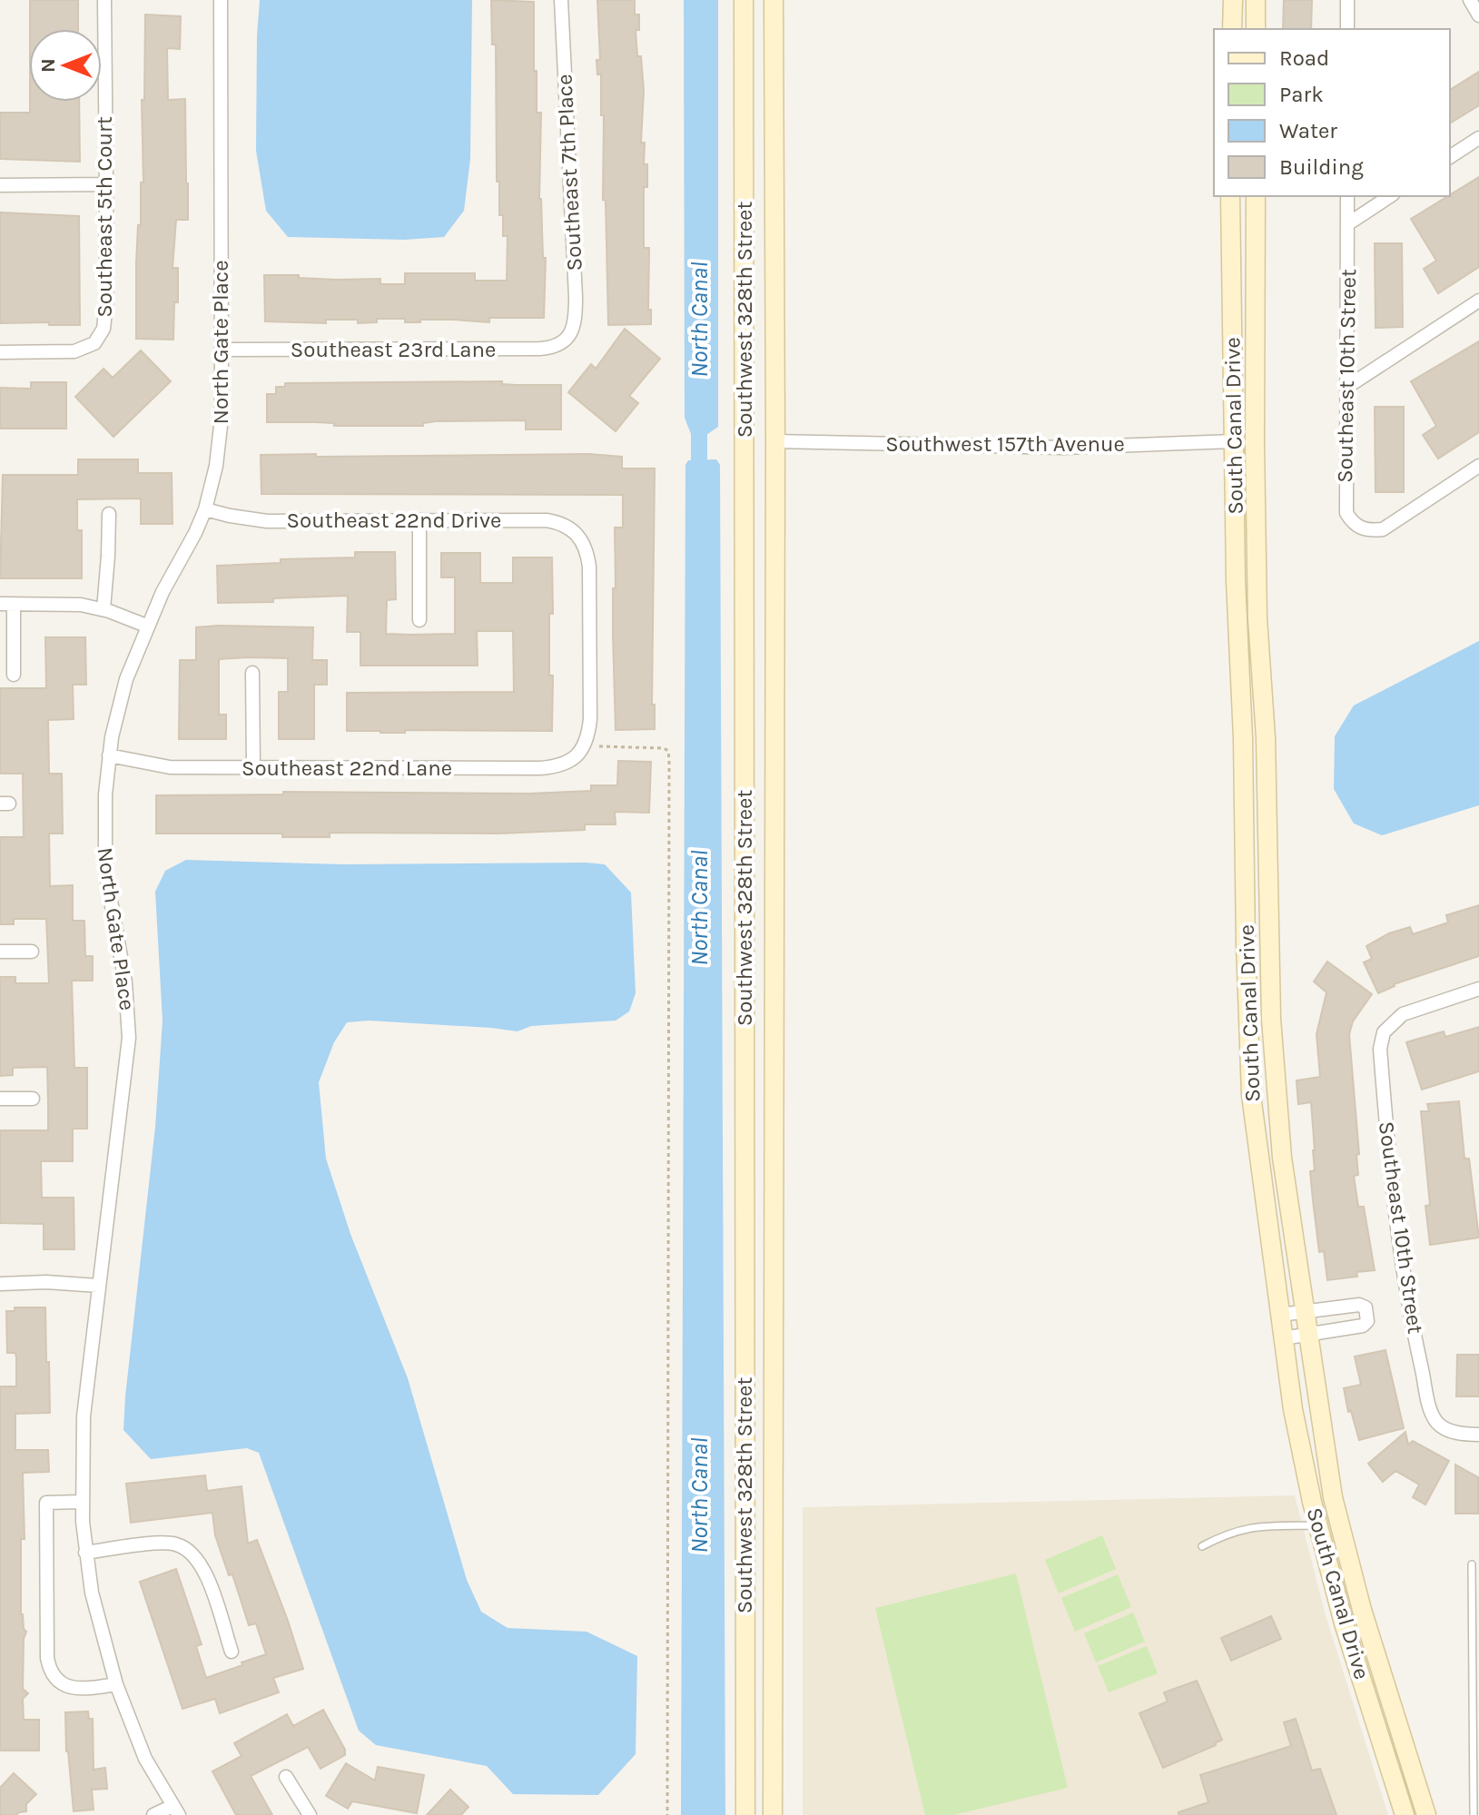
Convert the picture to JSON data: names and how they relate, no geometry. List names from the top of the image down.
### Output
{
  "streets": {
    "street": [
      "Southeast 7th Place",
      "Southeast 5th Court",
      "Southwest 328th Street",
      "North Gate Place",
      "Southeast 23rd Lane",
      "Southeast 10th Street",
      "South Canal Drive",
      "Southwest 157th Avenue",
      "Southeast 22nd Drive",
      "Southeast 22nd Lane"
    ]
  },
  "crossings": [
    ["Southeast 7th Place", "Southeast 23rd Lane"],
    ["Southwest 328th Street", "Southwest 157th Avenue"],
    ["North Gate Place", "Southeast 23rd Lane"],
    ["North Gate Place", "Southeast 22nd Drive"],
    ["North Gate Place", "Southeast 22nd Lane"],
    ["South Canal Drive", "Southwest 157th Avenue"],
    ["Southeast 22nd Drive", "Southeast 22nd Lane"]
  ],
  "water": ["North Canal"],
  "legend": [
    "Road",
    "Park",
    "Water",
    "Building"
  ],
  "north": "left"
}
